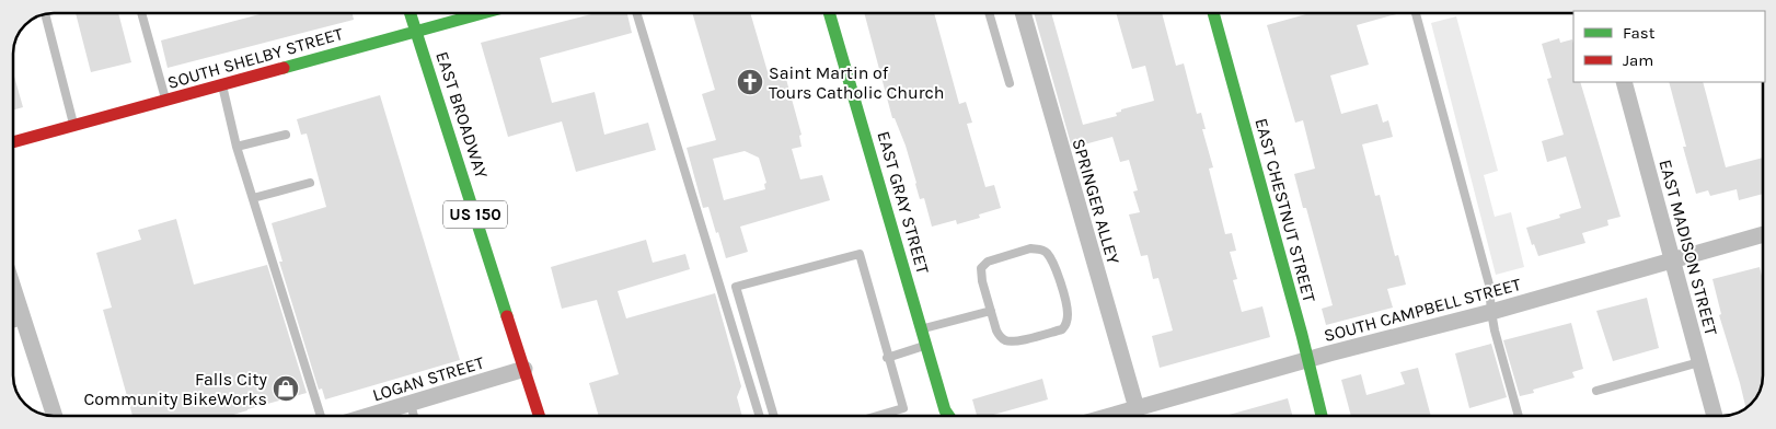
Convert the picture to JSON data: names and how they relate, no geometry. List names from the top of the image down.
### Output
{
  "streets": {
    "main road": [
      "SOUTH SHELBY STREET",
      "EAST BROADWAY",
      "EAST GRAY STREET",
      "EAST CHESTNUT STREET",
      "US 150"
    ],
    "street": [
      "SPRINGER ALLEY",
      "EAST MADISON STREET",
      "SOUTH CAMPBELL STREET",
      "LOGAN STREET"
    ]
  },
  "crossings": [
    ["SOUTH SHELBY STREET", "EAST BROADWAY"],
    ["EAST BROADWAY", "LOGAN STREET"],
    ["SPRINGER ALLEY", "SOUTH CAMPBELL STREET"],
    ["EAST CHESTNUT STREET", "SOUTH CAMPBELL STREET"],
    ["EAST MADISON STREET", "SOUTH CAMPBELL STREET"]
  ],
  "places": {
    "church": ["Saint Martin of Tours Catholic Church"],
    "shop": ["Falls City Community BikeWorks"]
  },
  "legend": ["Fast", "Jam"]
}
